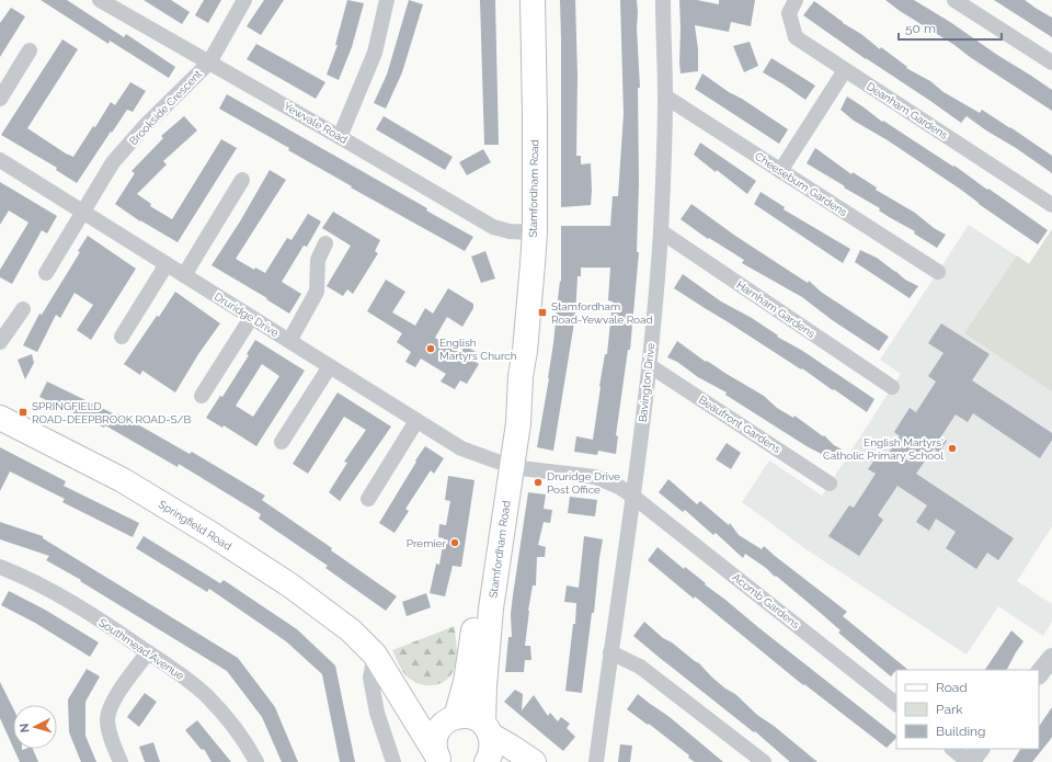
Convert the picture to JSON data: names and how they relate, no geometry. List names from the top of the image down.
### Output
{
  "streets": {
    "main road": ["Stamfordham Road", "Springfield Road"],
    "street": [
      "Brookside Crescent",
      "Deanham Gardens",
      "Yewvale Road",
      "Cheeseburn Gardens",
      "Harnham Gardens",
      "Druridge Drive",
      "Bavington Drive",
      "Beaufront Gardens",
      "Acomb Gardens",
      "Southmead Avenue"
    ]
  },
  "crossings": [
    ["Brookside Crescent", "Yewvale Road"],
    ["Brookside Crescent", "Druridge Drive"],
    ["Yewvale Road", "Stamfordham Road"],
    ["Cheeseburn Gardens", "Bavington Drive"],
    ["Stamfordham Road", "Druridge Drive"],
    ["Stamfordham Road", "Springfield Road"],
    ["Stamfordham Road", "Acomb Gardens"],
    ["Harnham Gardens", "Bavington Drive"],
    ["Druridge Drive", "Acomb Gardens"],
    ["Bavington Drive", "Beaufront Gardens"],
    ["Bavington Drive", "Acomb Gardens"]
  ],
  "places": {
    "transit": ["Stamfordham Road-Yewvale Road", "SPRINGFIELD ROAD-DEEPBROOK ROAD-S/B"],
    "other": [
      "English Martyrs Church",
      "English Martyrs' Catholic Primary School",
      "Druridge Drive Post Office",
      "Premier"
    ]
  },
  "legend": ["Road", "Park", "Building"],
  "scale_bar": "50 m",
  "north": "left"
}
